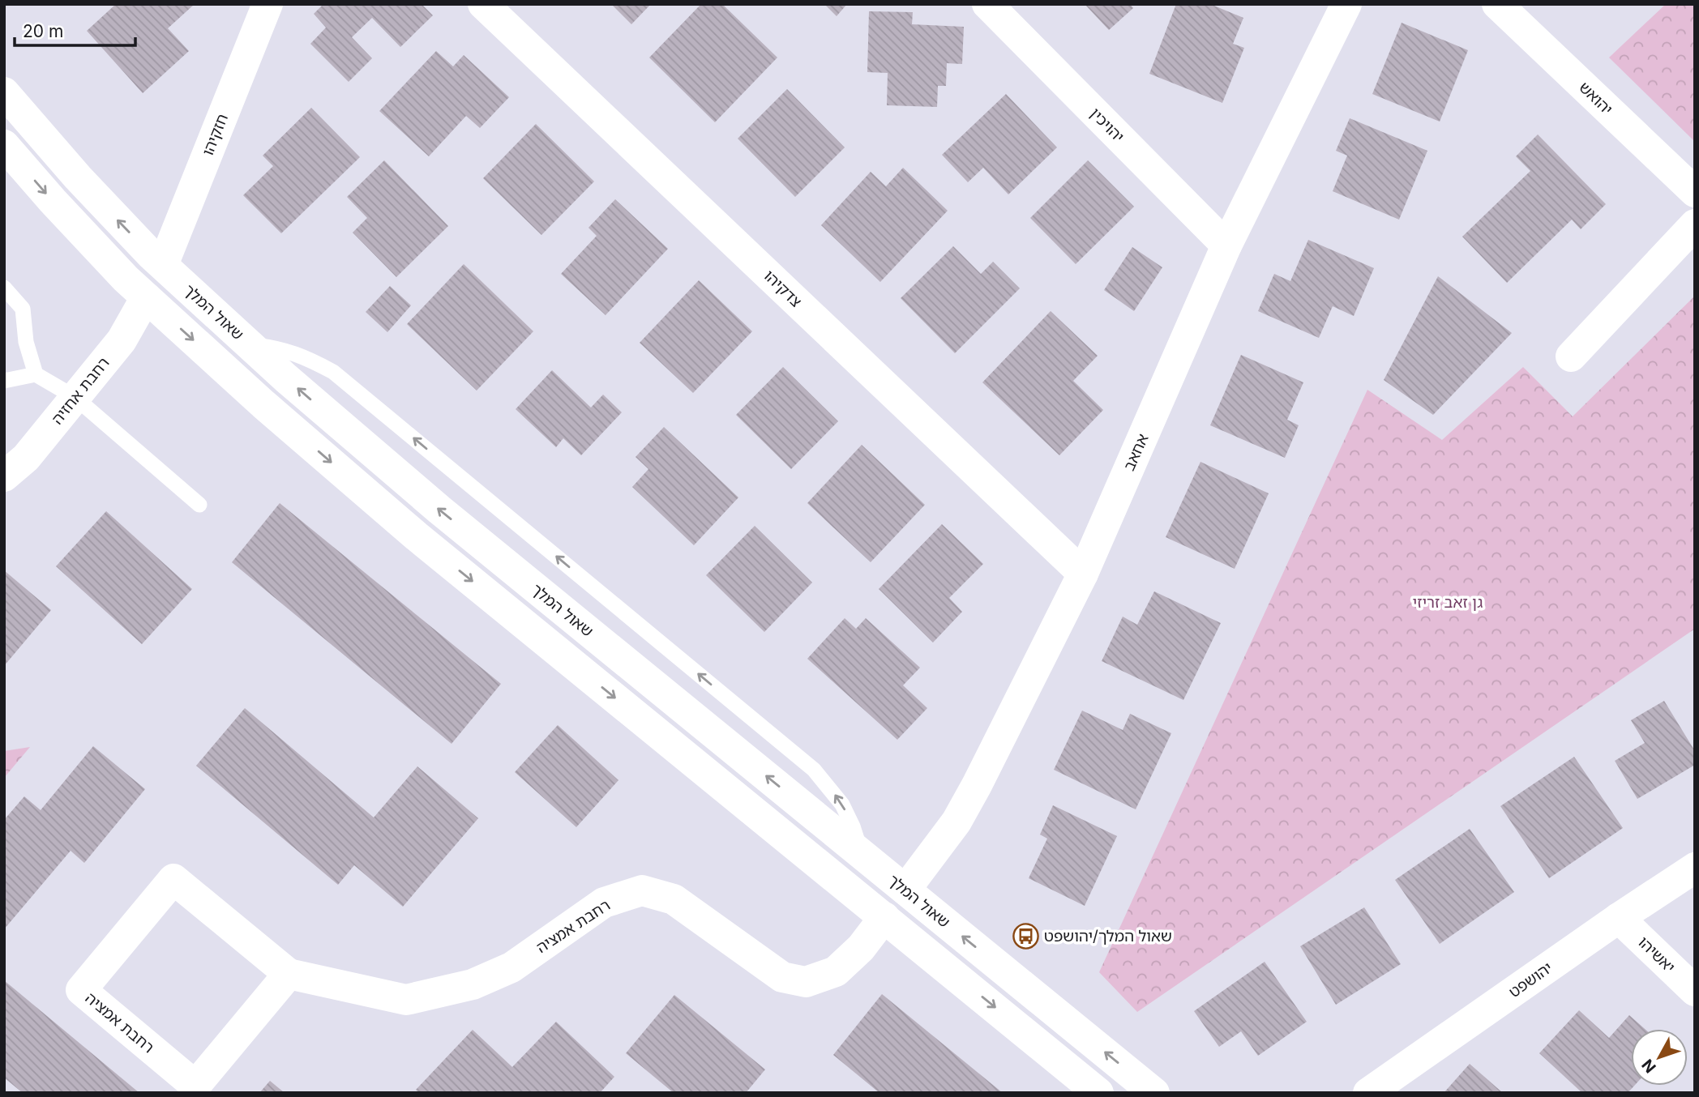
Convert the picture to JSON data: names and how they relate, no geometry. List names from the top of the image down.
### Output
{
  "streets": {
    "street": [
      "יהואש",
      "יהויכין",
      "חזקיהו",
      "צדקיהו",
      "שאול המלך",
      "רחבת אחזיה",
      "אחאב",
      "רחבת אמציה",
      "יאשיהו",
      "יהושפט"
    ]
  },
  "crossings": [
    ["יהויכין", "אחאב"],
    ["חזקיהו", "שאול המלך"],
    ["צדקיהו", "אחאב"],
    ["שאול המלך", "אחאב"],
    ["יאשיהו", "יהושפט"]
  ],
  "parks": ["גן זאב זריזי"],
  "places": {
    "bus stop": ["שאול המלך/יהושפט"]
  },
  "scale_bar": "20 m",
  "north": "bottom left"
}
